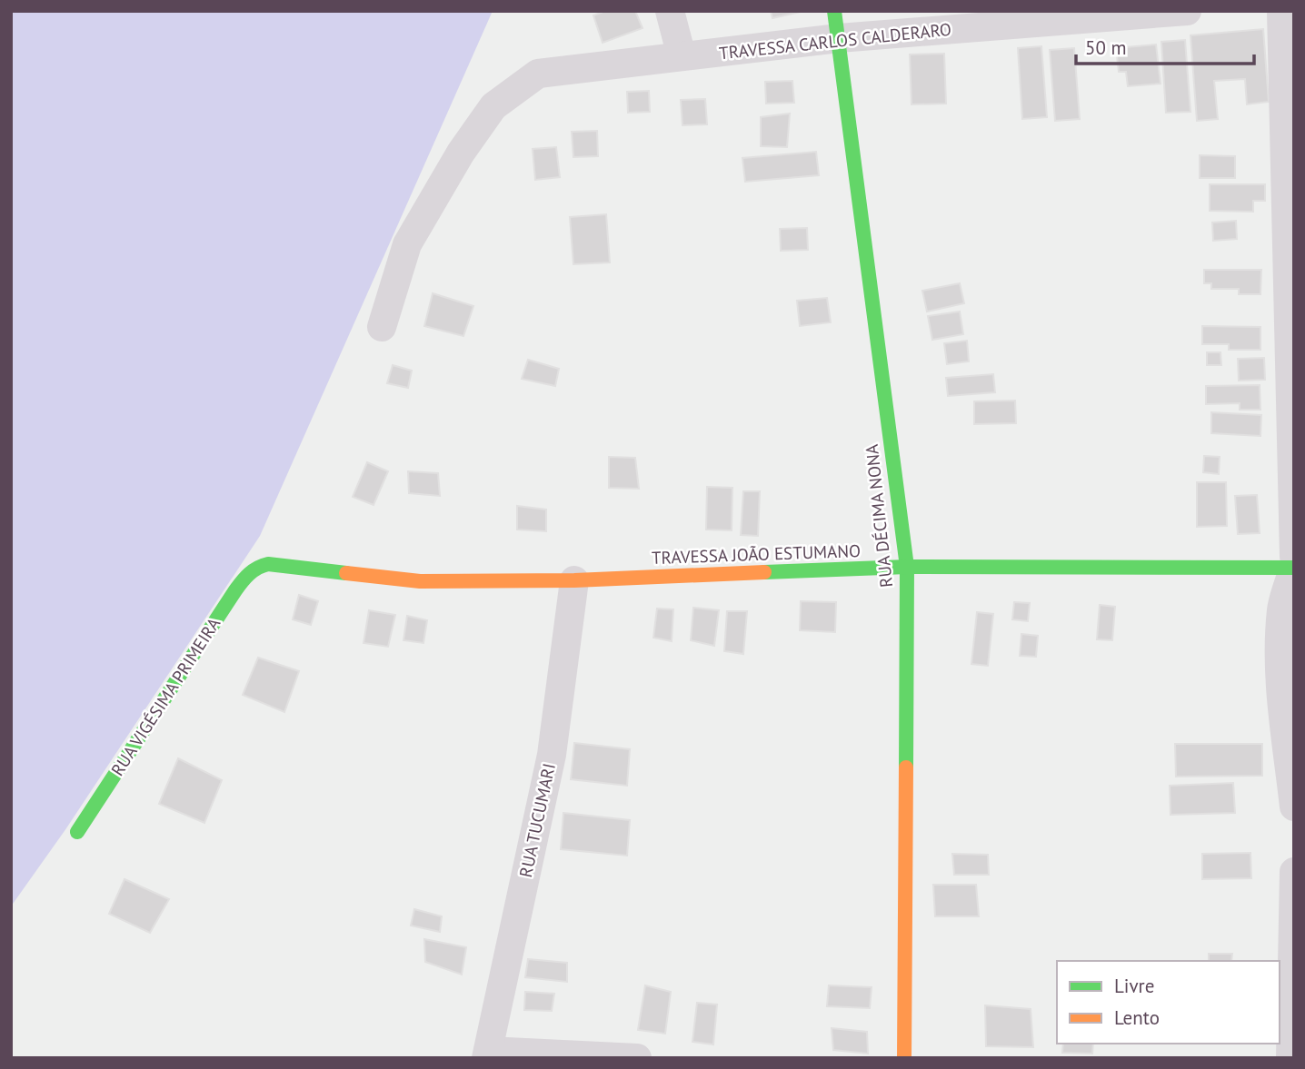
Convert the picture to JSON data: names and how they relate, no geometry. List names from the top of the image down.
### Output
{
  "streets": {
    "street": [
      "TRAVESSA CARLOS CALDERARO",
      "RUA DÉCIMA NONA",
      "TRAVESSA JOÃO ESTUMANO",
      "RUA VIGÉSIMA PRIMEIRA",
      "RUA TUCUMARI"
    ]
  },
  "crossings": [
    ["TRAVESSA CARLOS CALDERARO", "RUA DÉCIMA NONA"],
    ["RUA DÉCIMA NONA", "TRAVESSA JOÃO ESTUMANO"],
    ["TRAVESSA JOÃO ESTUMANO", "RUA VIGÉSIMA PRIMEIRA"],
    ["TRAVESSA JOÃO ESTUMANO", "RUA TUCUMARI"]
  ],
  "legend": ["Livre", "Lento"],
  "scale_bar": "50 m"
}
